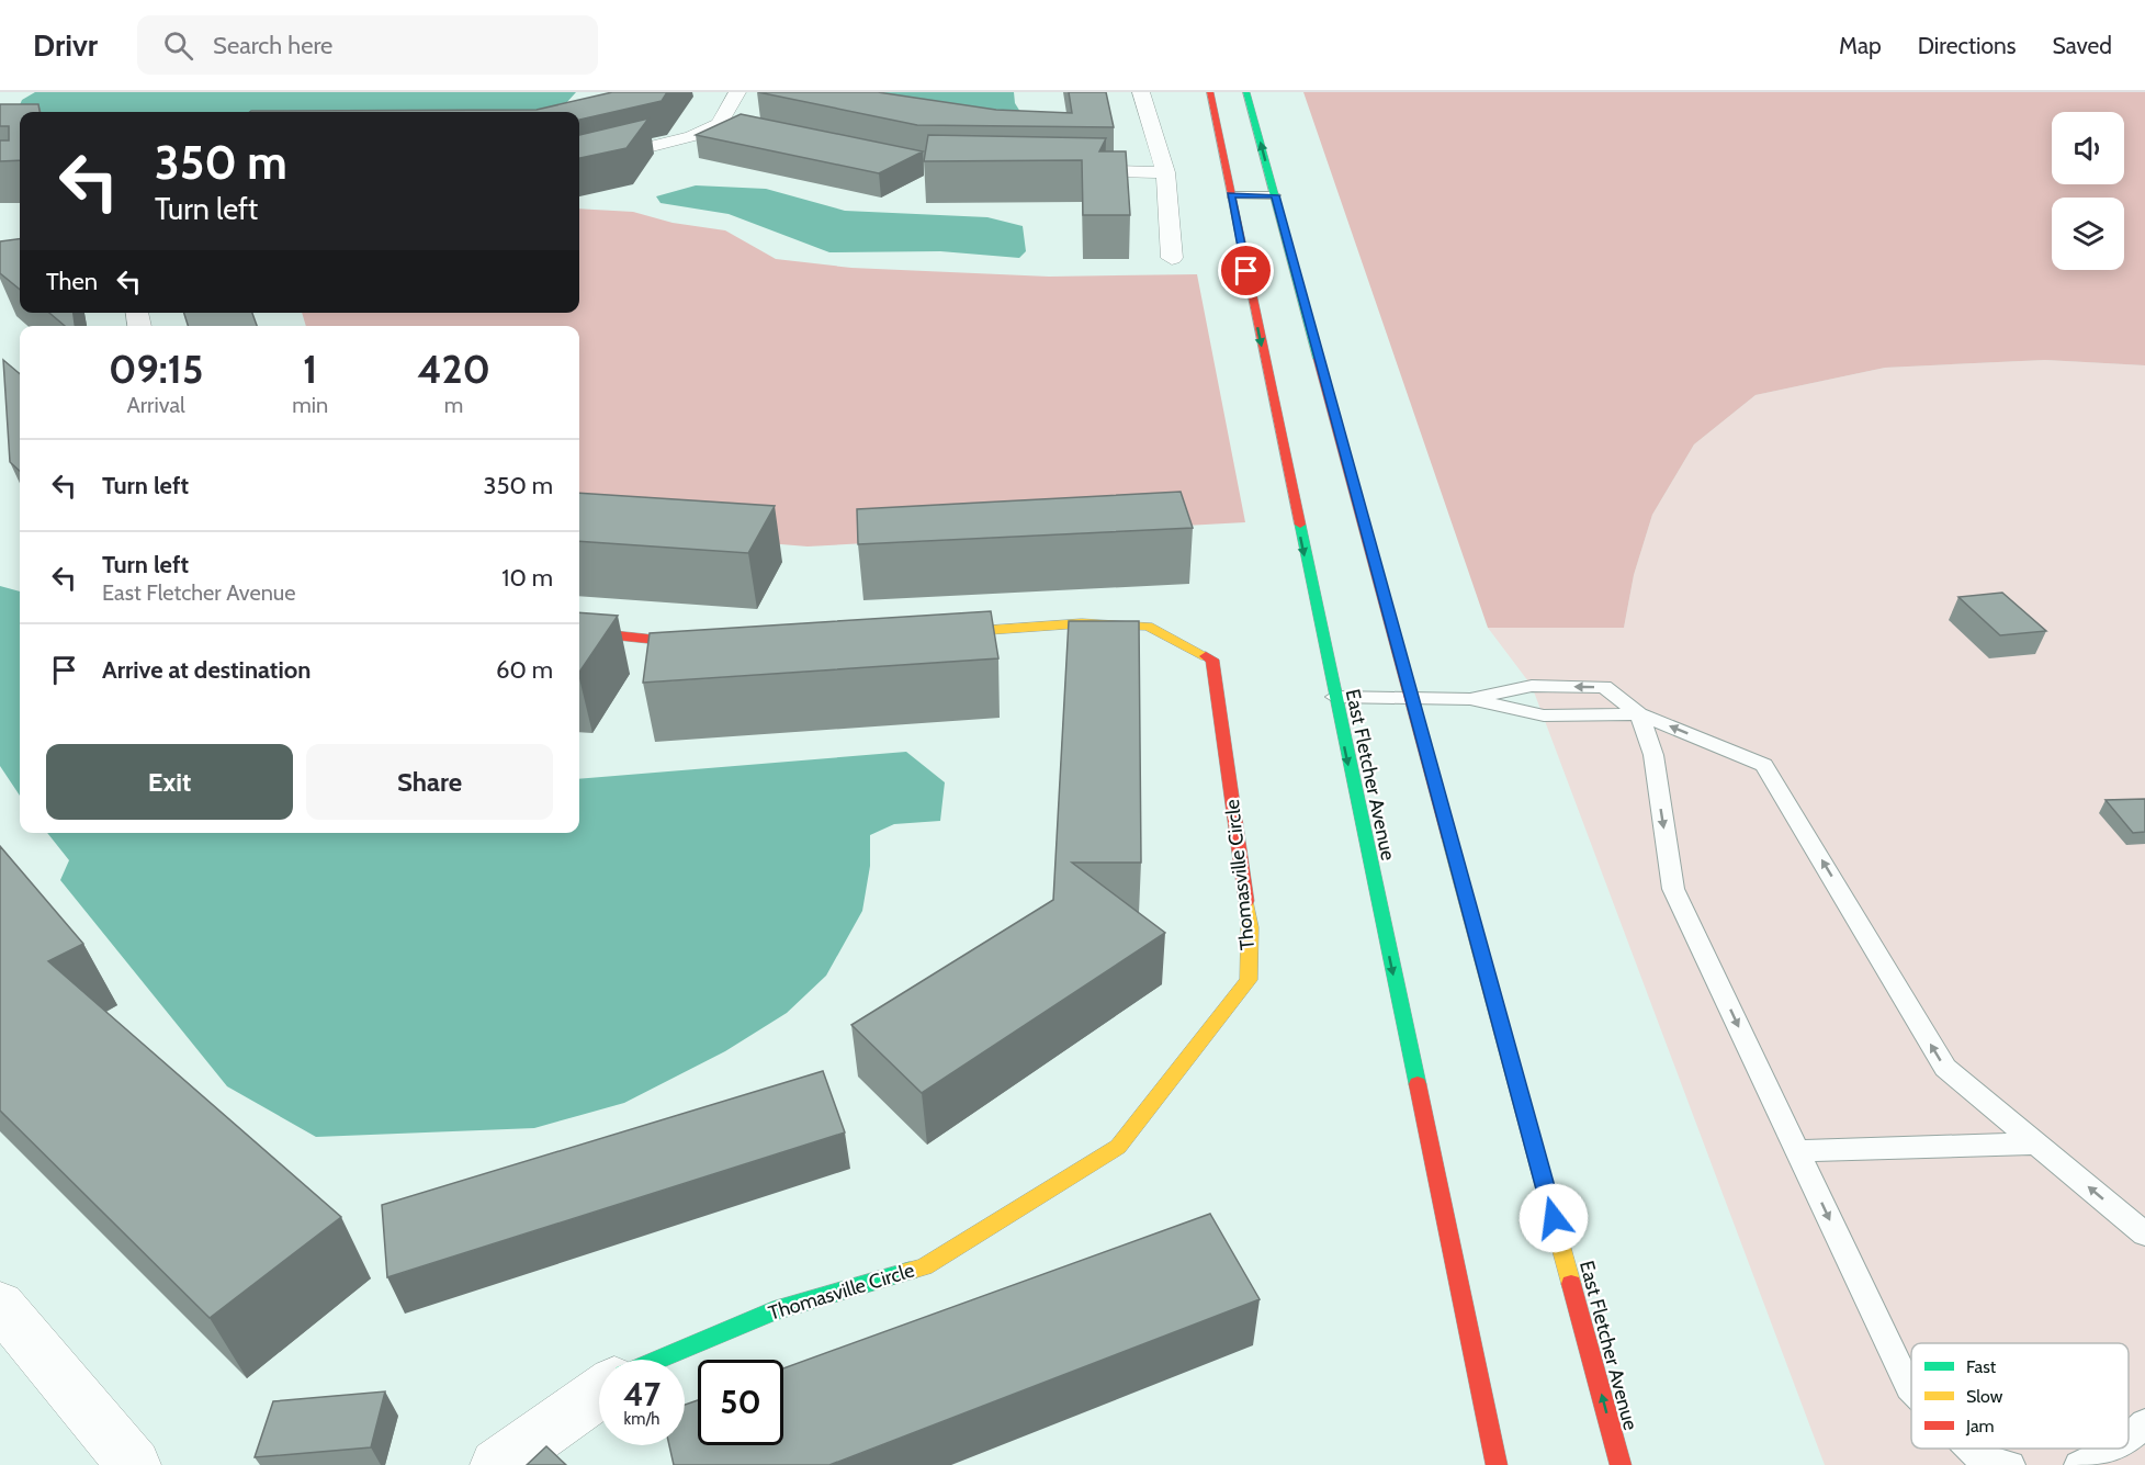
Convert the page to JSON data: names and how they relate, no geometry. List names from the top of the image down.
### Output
{
  "streets": {
    "main road": ["East Fletcher Avenue", "Thomasville Circle"]
  },
  "legend": ["Fast", "Slow", "Jam"],
  "page": {
    "header": "Drivr",
    "search": "Search here",
    "nav": ["Map", "Directions", "Saved"],
    "turn": ["350 m", "Turn left"],
    "then": "Then",
    "eta": [
      "09:15",
      "Arrival",
      "1",
      "min",
      "420",
      "m"
    ],
    "list": [
      {
        "name": "Turn left",
        "value": "350 m"
      },
      {
        "name": "Turn left",
        "note": "East Fletcher Avenue",
        "value": "10 m"
      },
      {
        "name": "Arrive at destination",
        "value": "60 m"
      }
    ],
    "buttons": ["Exit", "Share"],
    "speed": "47 km/h",
    "limit": "50"
  }
}
